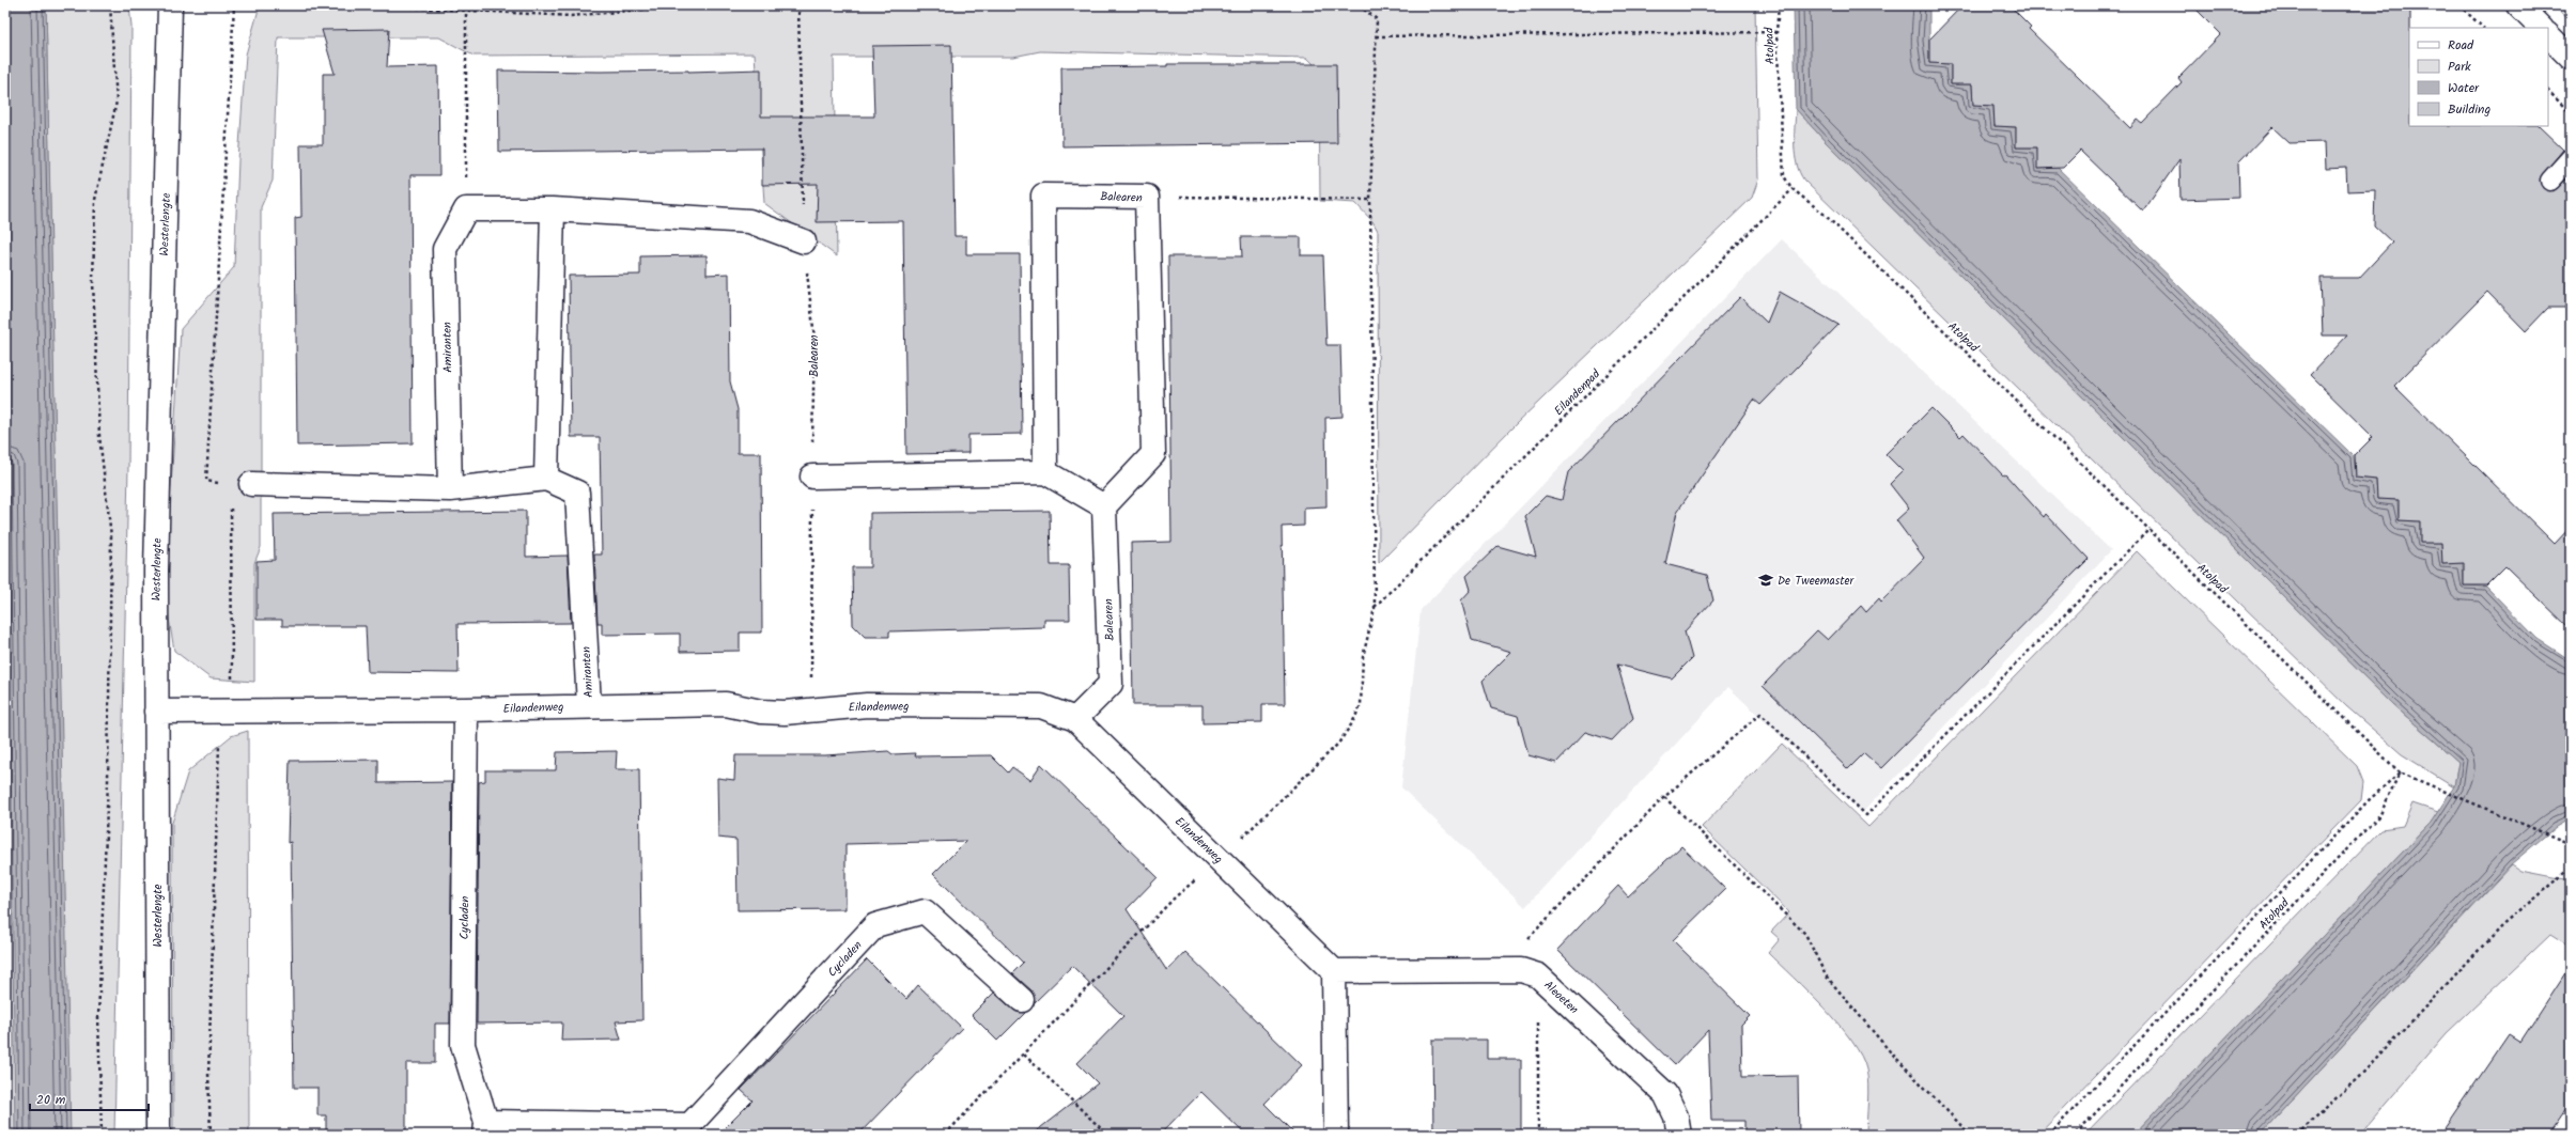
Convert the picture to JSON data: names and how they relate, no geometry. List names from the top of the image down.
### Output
{
  "streets": {
    "street": [
      "Balearen",
      "Westerlengte",
      "Amiranten",
      "Eilandenweg",
      "Cycladen",
      "Aleoeten"
    ],
    "path": ["Atolpad", "Eilandenpad"]
  },
  "crossings": [
    ["Atolpad", "Eilandenpad"],
    ["Balearen", "Eilandenweg"],
    ["Westerlengte", "Eilandenweg"],
    ["Amiranten", "Eilandenweg"],
    ["Eilandenweg", "Cycladen"]
  ],
  "places": {
    "school or university": ["De Tweemaster"]
  },
  "legend": [
    "Road",
    "Park",
    "Water",
    "Building"
  ],
  "scale_bar": "20 m"
}
